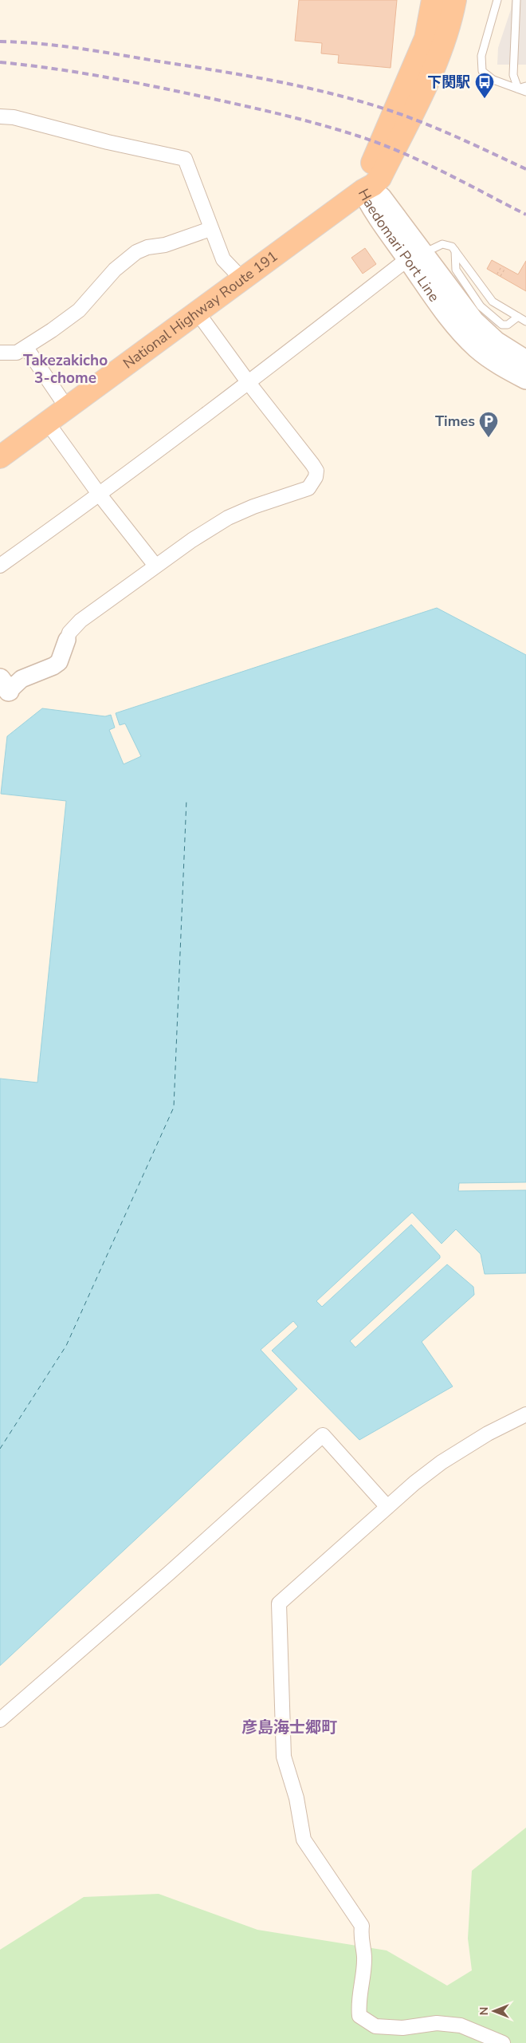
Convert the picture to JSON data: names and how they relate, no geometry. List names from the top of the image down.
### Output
{
  "streets": {
    "highway": ["National Highway Route 191"],
    "main road": ["Haedomari Port Line"]
  },
  "crossings": [
    ["Haedomari Port Line", "National Highway Route 191"]
  ],
  "districts": ["Takezakicho 3-chome", "彦島海士郷町"],
  "places": {
    "bus stop": ["下関駅"],
    "parking": ["Times"]
  },
  "north": "left"
}
